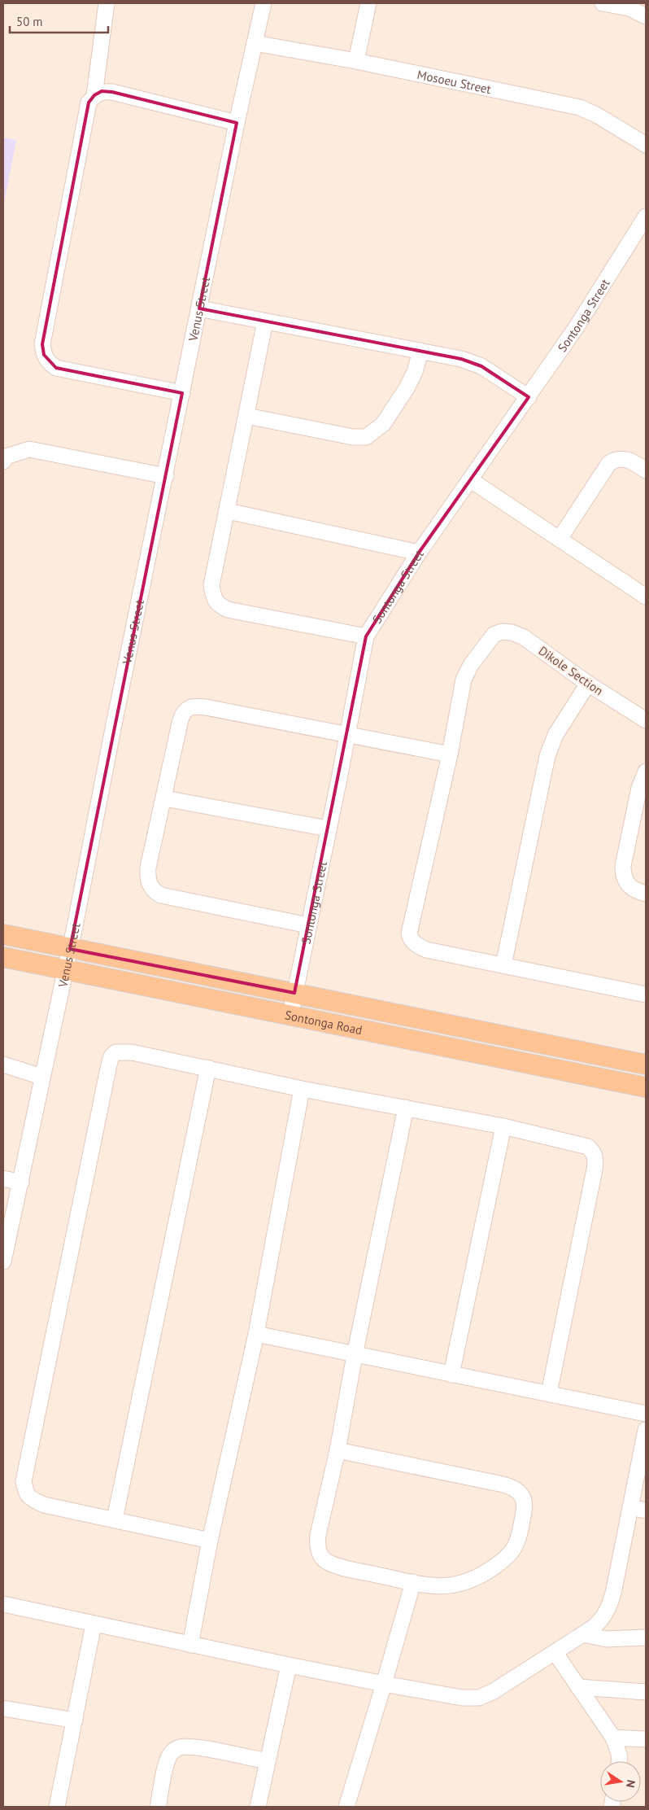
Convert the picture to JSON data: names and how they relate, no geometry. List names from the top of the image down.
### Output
{
  "streets": {
    "main road": ["Sontonga Road"],
    "street": [
      "Mosoeu Street",
      "Venus Street",
      "Sontonga Street",
      "Dikole Section"
    ]
  },
  "crossings": [
    ["Mosoeu Street", "Venus Street"],
    ["Venus Street", "Sontonga Road"],
    ["Sontonga Street", "Sontonga Road"]
  ],
  "scale_bar": "50 m",
  "north": "right"
}
